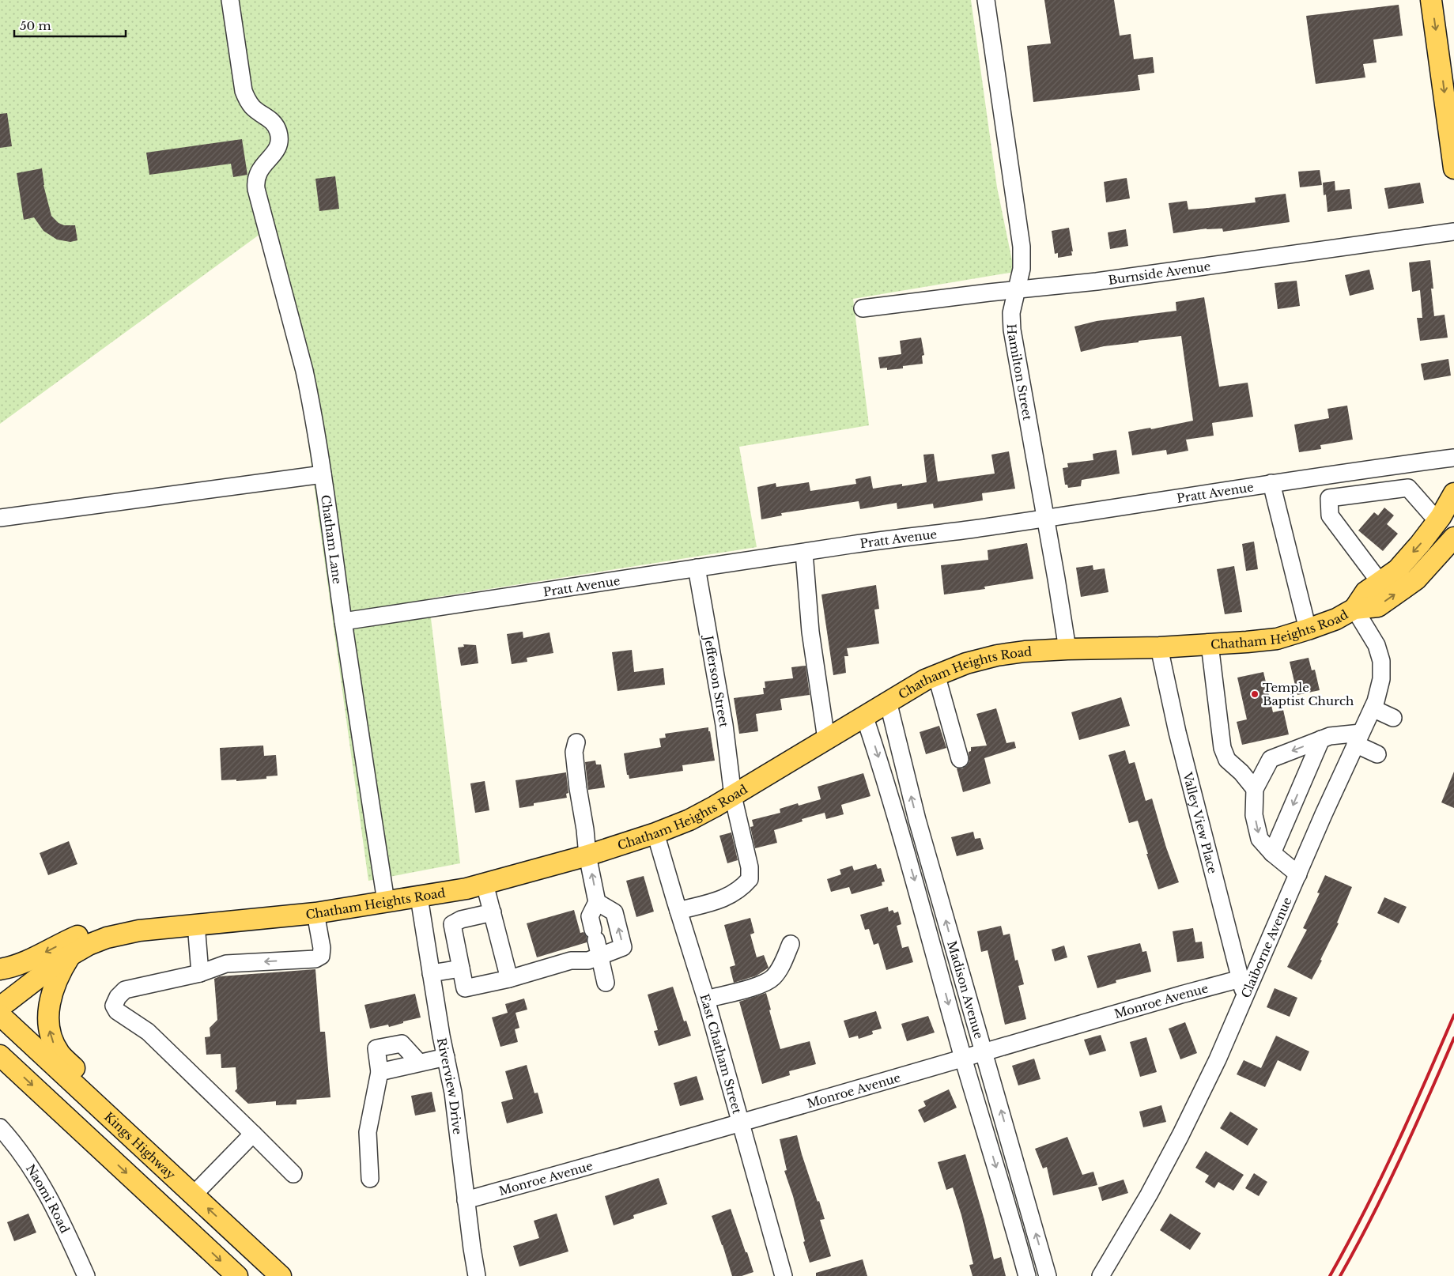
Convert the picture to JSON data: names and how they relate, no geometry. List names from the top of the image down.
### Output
{
  "streets": {
    "main road": ["Chatham Heights Road", "Kings Highway"],
    "street": [
      "Burnside Avenue",
      "Hamilton Street",
      "Pratt Avenue",
      "Chatham Lane",
      "Jefferson Street",
      "Valley View Place",
      "Claiborne Avenue",
      "Madison Avenue",
      "Monroe Avenue",
      "East Chatham Street",
      "Riverview Drive",
      "Naomi Road"
    ]
  },
  "crossings": [
    ["Burnside Avenue", "Hamilton Street"],
    ["Hamilton Street", "Pratt Avenue"],
    ["Hamilton Street", "Chatham Heights Road"],
    ["Pratt Avenue", "Chatham Lane"],
    ["Pratt Avenue", "Jefferson Street"],
    ["Chatham Lane", "Chatham Heights Road"],
    ["Chatham Heights Road", "Jefferson Street"],
    ["Chatham Heights Road", "Valley View Place"],
    ["Chatham Heights Road", "Claiborne Avenue"],
    ["Chatham Heights Road", "Madison Avenue"],
    ["Chatham Heights Road", "East Chatham Street"],
    ["Chatham Heights Road", "Riverview Drive"],
    ["Jefferson Street", "East Chatham Street"],
    ["Valley View Place", "Claiborne Avenue"],
    ["Valley View Place", "Monroe Avenue"],
    ["Madison Avenue", "Monroe Avenue"],
    ["Monroe Avenue", "East Chatham Street"],
    ["Monroe Avenue", "Riverview Drive"]
  ],
  "places": ["Temple Baptist Church"],
  "scale_bar": "50 m"
}
